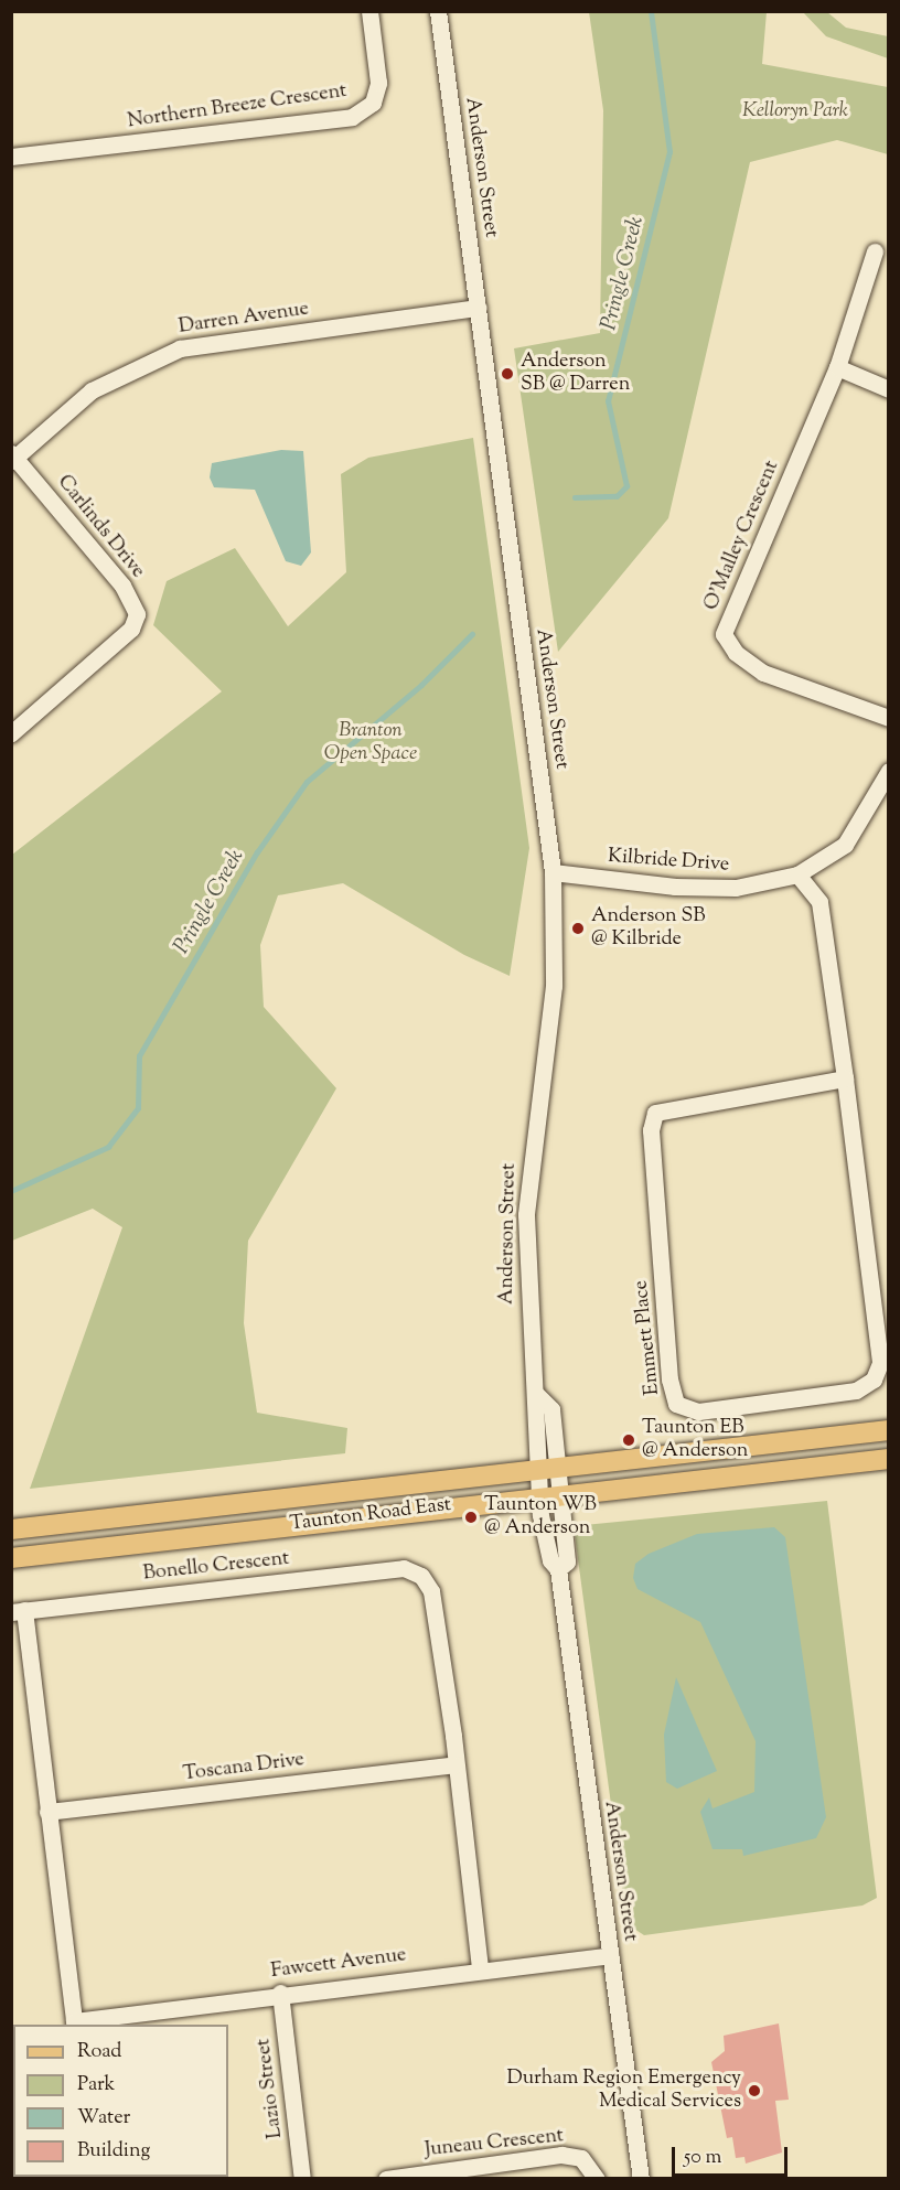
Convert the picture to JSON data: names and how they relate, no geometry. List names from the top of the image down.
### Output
{
  "streets": {
    "main road": ["Taunton Road East"],
    "street": [
      "Northern Breeze Crescent",
      "Anderson Street",
      "Darren Avenue",
      "Carlinds Drive",
      "O'Malley Crescent",
      "Kilbride Drive",
      "Emmett Place",
      "Bonello Crescent",
      "Toscana Drive",
      "Fawcett Avenue",
      "Lazio Street",
      "Juneau Crescent"
    ]
  },
  "crossings": [
    ["Anderson Street", "Darren Avenue"],
    ["Anderson Street", "Kilbride Drive"],
    ["Anderson Street", "Taunton Road East"],
    ["Anderson Street", "Fawcett Avenue"],
    ["Darren Avenue", "Carlinds Drive"],
    ["Kilbride Drive", "Emmett Place"],
    ["Bonello Crescent", "Toscana Drive"],
    ["Fawcett Avenue", "Lazio Street"]
  ],
  "water": ["Pringle Creek"],
  "parks": ["Kelloryn Park", "Branton Open Space"],
  "places": [
    "Anderson SB @ Darren",
    "Anderson SB @ Kilbride",
    "Taunton EB @ Anderson",
    "Taunton WB @ Anderson",
    "Durham Region Emergency Medical Services"
  ],
  "legend": [
    "Road",
    "Park",
    "Water",
    "Building"
  ],
  "scale_bar": "50 m"
}
